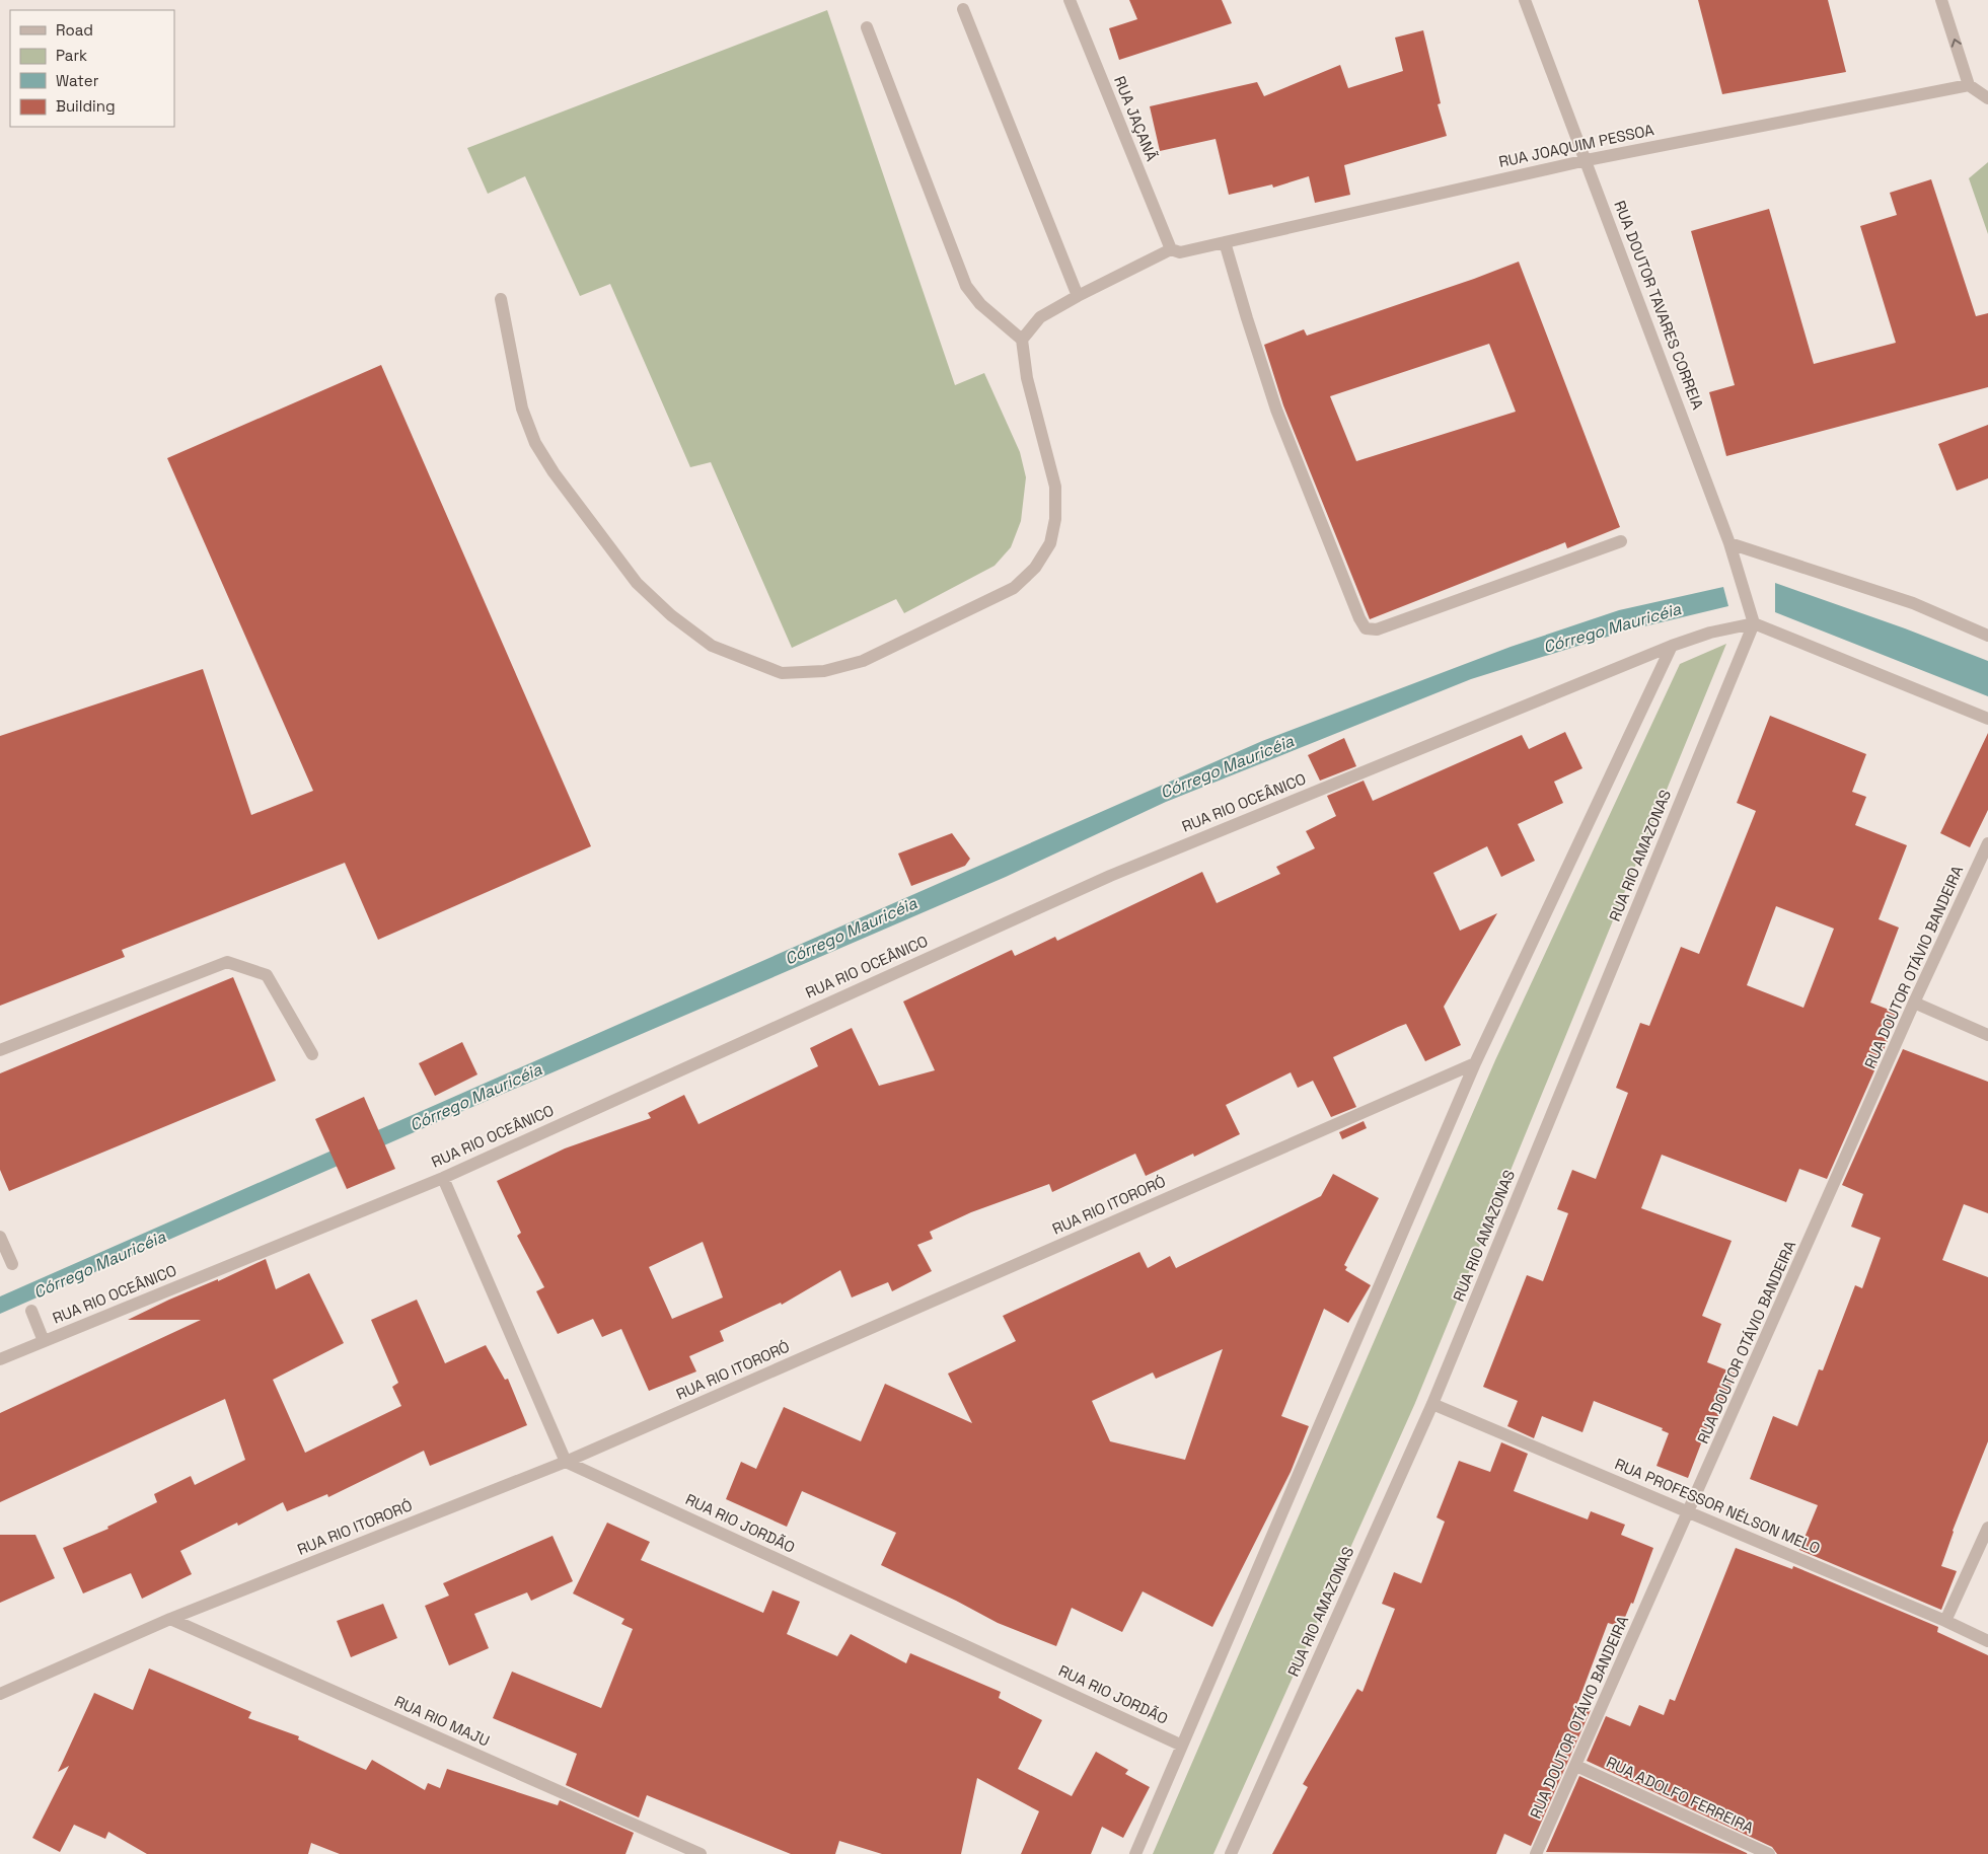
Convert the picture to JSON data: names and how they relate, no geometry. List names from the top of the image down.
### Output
{
  "streets": {
    "street": [
      "RUA JAÇANÃ",
      "RUA JOAQUIM PESSOA",
      "RUA DOUTOR TAVARES CORREIA",
      "RUA RIO OCEÂNICO",
      "RUA RIO AMAZONAS",
      "RUA DOUTOR OTÁVIO BANDEIRA",
      "RUA RIO ITORORÓ",
      "RUA PROFESSOR NÉLSON MELO",
      "RUA RIO JORDÃO",
      "RUA RIO MAJU",
      "RUA ADOLFO FERREIRA"
    ]
  },
  "crossings": [
    ["RUA JAÇANÃ", "RUA JOAQUIM PESSOA"],
    ["RUA JOAQUIM PESSOA", "RUA DOUTOR TAVARES CORREIA"],
    ["RUA DOUTOR TAVARES CORREIA", "RUA RIO OCEÂNICO"],
    ["RUA DOUTOR TAVARES CORREIA", "RUA RIO AMAZONAS"],
    ["RUA RIO OCEÂNICO", "RUA RIO AMAZONAS"],
    ["RUA RIO AMAZONAS", "RUA PROFESSOR NÉLSON MELO"],
    ["RUA DOUTOR OTÁVIO BANDEIRA", "RUA PROFESSOR NÉLSON MELO"],
    ["RUA DOUTOR OTÁVIO BANDEIRA", "RUA ADOLFO FERREIRA"],
    ["RUA RIO ITORORÓ", "RUA RIO JORDÃO"],
    ["RUA RIO ITORORÓ", "RUA RIO MAJU"]
  ],
  "water": ["Córrego Mauricéia"],
  "legend": [
    "Road",
    "Park",
    "Water",
    "Building"
  ]
}
